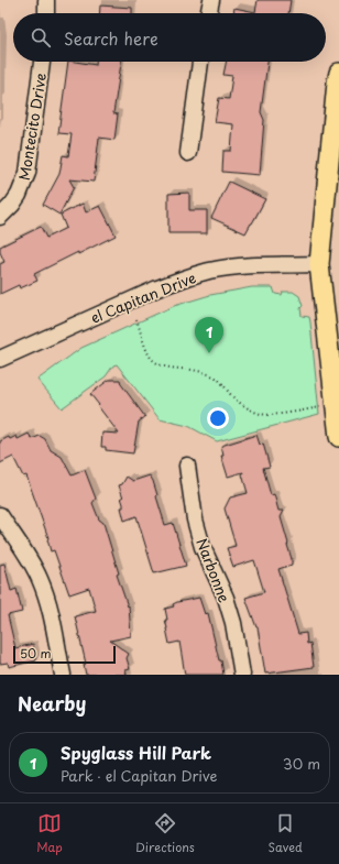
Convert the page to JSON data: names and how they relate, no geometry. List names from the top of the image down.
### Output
{
  "streets": {
    "street": ["Montecito Drive", "el Capitan Drive", "Narbonne"]
  },
  "scale_bar": "50 m",
  "page": {
    "search": "Search here",
    "pins": "1",
    "scale": "50 m",
    "heading": "Nearby",
    "list": [
      {
        "mark": "1",
        "name": "Spyglass Hill Park",
        "note": "Park · el Capitan Drive",
        "value": "30 m"
      }
    ],
    "nav": ["Map", "Directions", "Saved"]
  }
}
